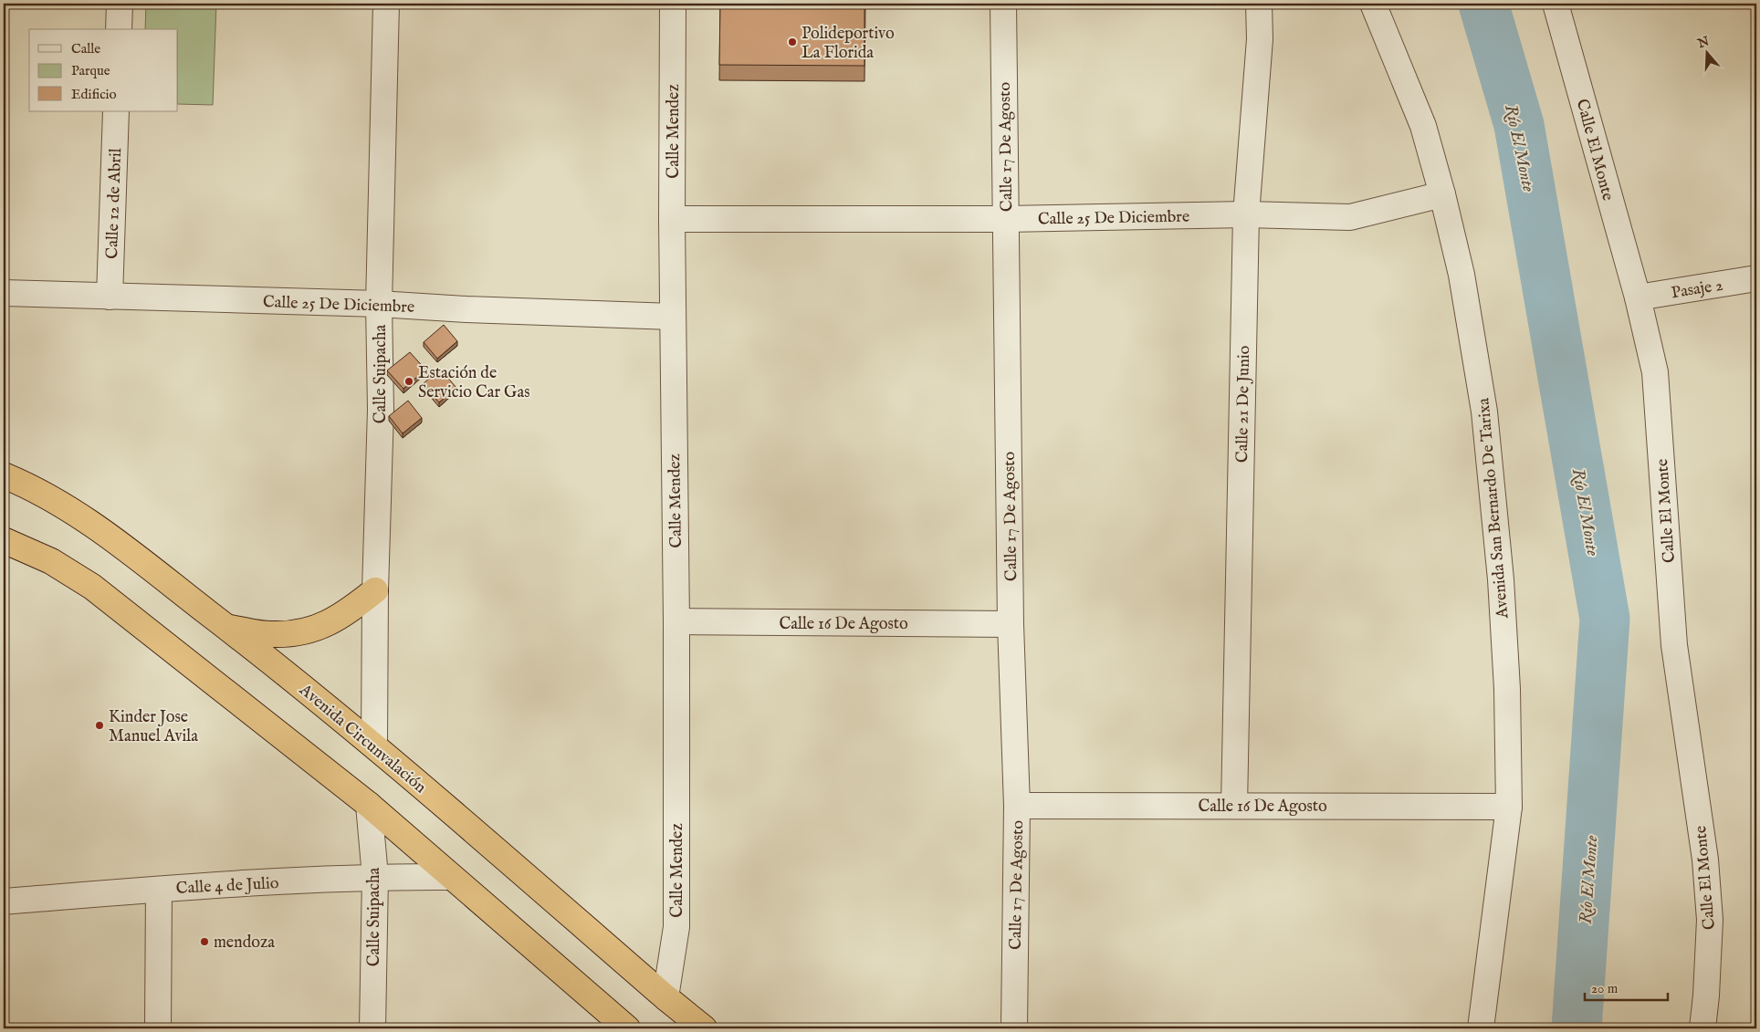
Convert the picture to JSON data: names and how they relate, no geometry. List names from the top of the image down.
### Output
{
  "streets": {
    "highway": ["Avenida Circunvalación"],
    "street": [
      "Calle Mendez",
      "Calle 17 De Agosto",
      "Calle El Monte",
      "Calle 12 de Abril",
      "Calle 25 De Diciembre",
      "Pasaje 2",
      "Calle Suipacha",
      "Calle 21 De Junio",
      "Avenida San Bernardo De Tarixa",
      "Calle 16 De Agosto",
      "Calle 4 de Julio"
    ]
  },
  "crossings": [
    ["Calle Mendez", "Calle 25 De Diciembre"],
    ["Calle Mendez", "Calle 16 De Agosto"],
    ["Calle Mendez", "Avenida Circunvalación"],
    ["Calle 17 De Agosto", "Calle 25 De Diciembre"],
    ["Calle 17 De Agosto", "Calle 16 De Agosto"],
    ["Calle El Monte", "Pasaje 2"],
    ["Calle 12 de Abril", "Calle 25 De Diciembre"],
    ["Calle 25 De Diciembre", "Calle Suipacha"],
    ["Calle 25 De Diciembre", "Calle 21 De Junio"],
    ["Calle 25 De Diciembre", "Avenida San Bernardo De Tarixa"],
    ["Calle Suipacha", "Avenida Circunvalación"],
    ["Calle Suipacha", "Calle 4 de Julio"],
    ["Calle 21 De Junio", "Calle 16 De Agosto"],
    ["Avenida San Bernardo De Tarixa", "Calle 16 De Agosto"]
  ],
  "water": ["Río El Monte"],
  "places": [
    "Polideportivo La Florida",
    "Estación de Servicio Car Gas",
    "Kinder Jose Manuel Avila",
    "mendoza"
  ],
  "legend": ["Calle", "Parque", "Edificio"],
  "scale_bar": "20 m",
  "north": "top"
}
